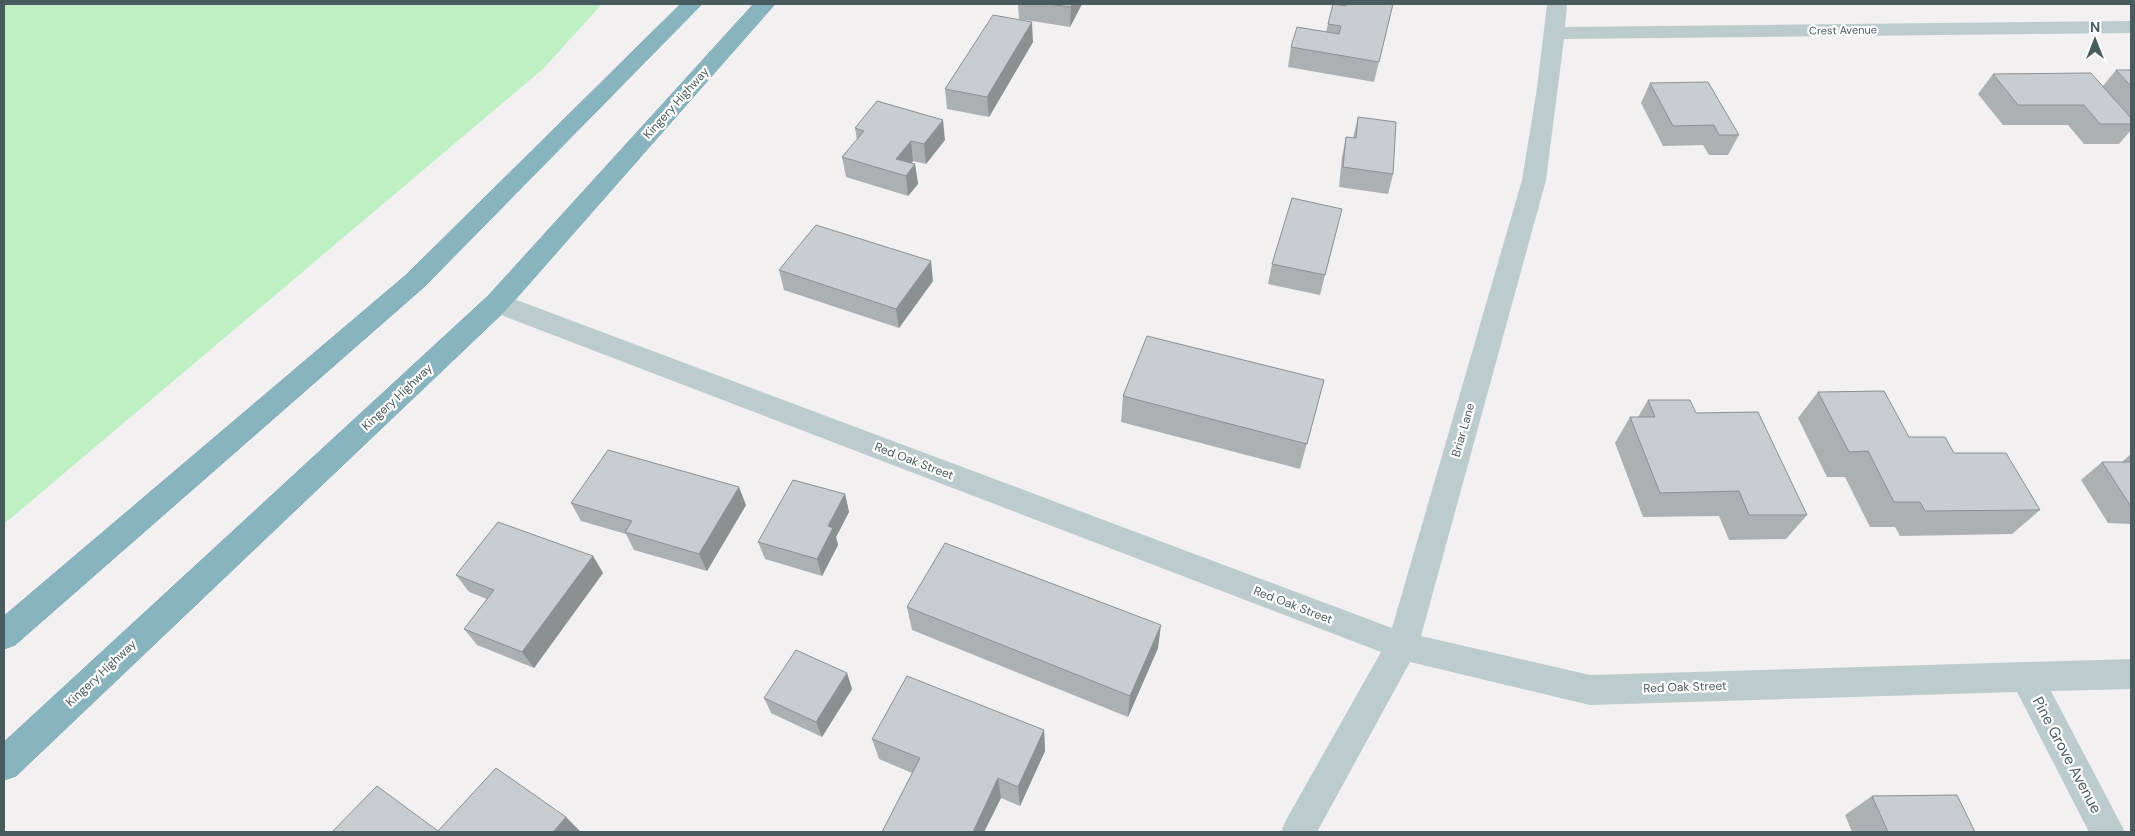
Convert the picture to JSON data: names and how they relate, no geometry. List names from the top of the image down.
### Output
{
  "streets": {
    "highway": ["Kingery Highway"],
    "street": [
      "Crest Avenue",
      "Briar Lane",
      "Red Oak Street",
      "Pine Grove Avenue"
    ]
  },
  "crossings": [
    ["Crest Avenue", "Briar Lane"],
    ["Kingery Highway", "Red Oak Street"],
    ["Briar Lane", "Red Oak Street"],
    ["Red Oak Street", "Pine Grove Avenue"]
  ],
  "north": "top"
}
